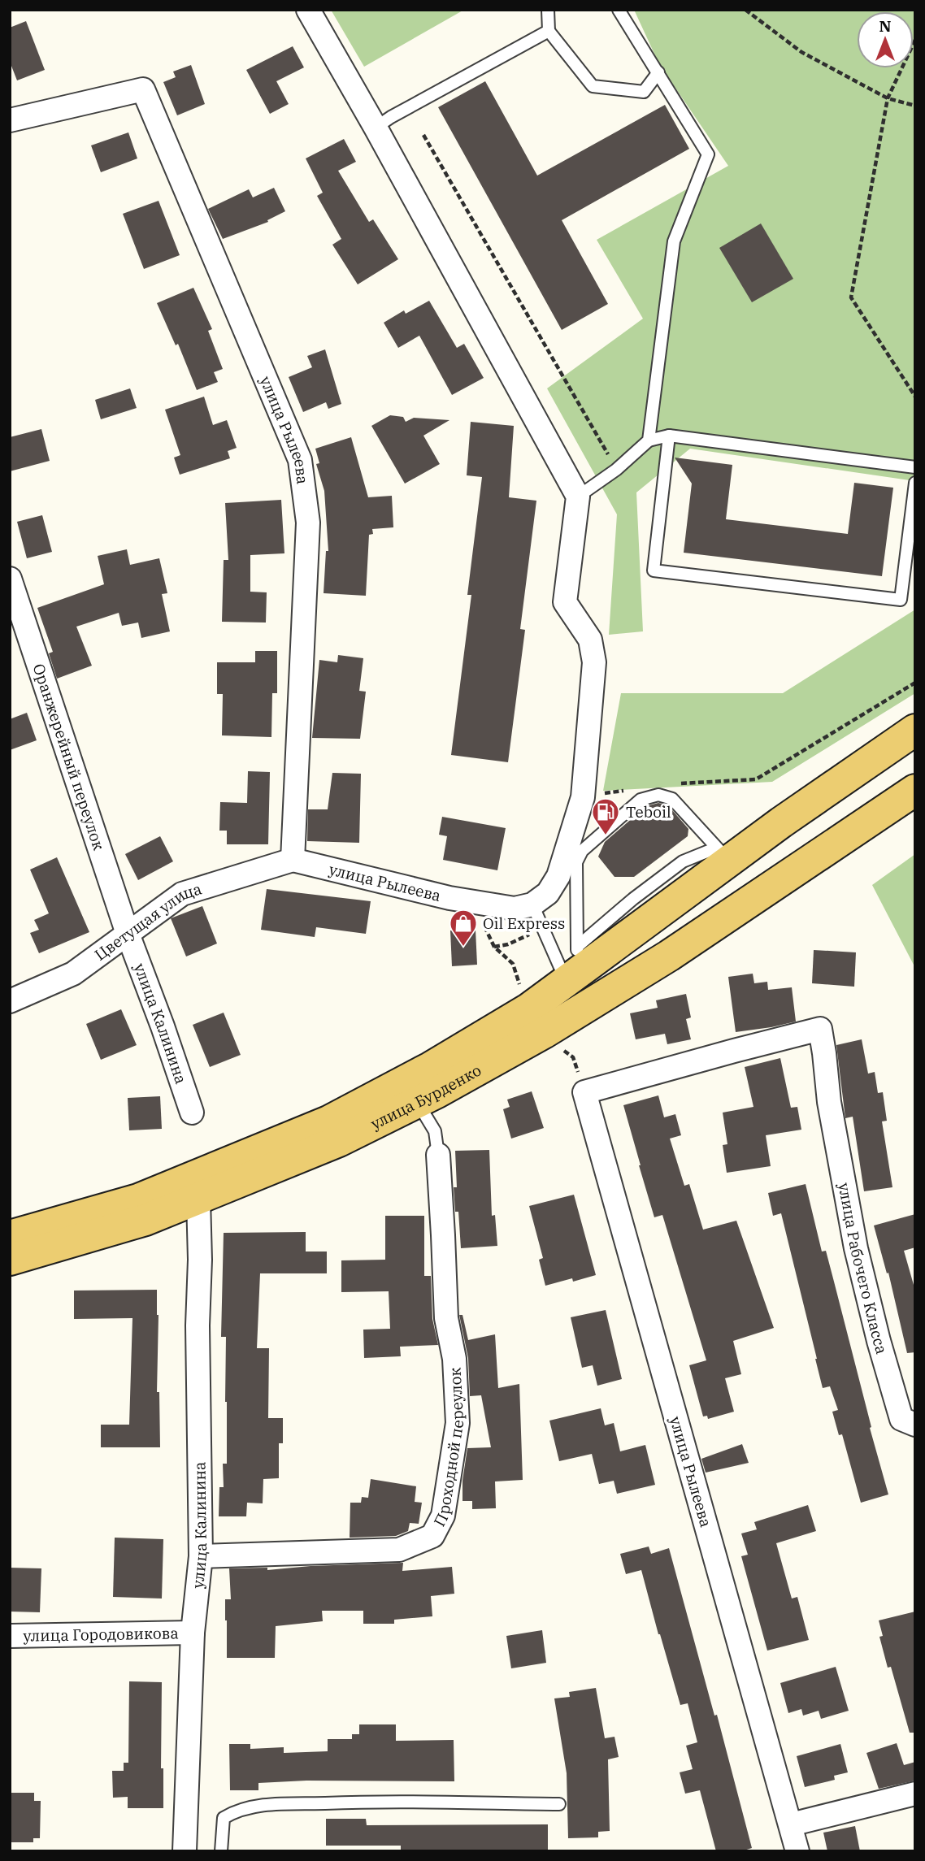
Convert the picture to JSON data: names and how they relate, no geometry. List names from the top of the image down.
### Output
{
  "streets": {
    "main road": ["улица Бурденко"],
    "street": [
      "улица Рылеева",
      "Оранжерейный переулок",
      "Цветущая улица",
      "улица Калинина",
      "улица Рабочего Класса",
      "Проходной переулок",
      "улица Городовикова"
    ]
  },
  "crossings": [
    ["улица Рылеева", "Цветущая улица"],
    ["улица Рылеева", "улица Рабочего Класса"],
    ["Оранжерейный переулок", "Цветущая улица"],
    ["Оранжерейный переулок", "улица Калинина"],
    ["Цветущая улица", "улица Калинина"],
    ["улица Калинина", "улица Бурденко"],
    ["улица Калинина", "Проходной переулок"],
    ["улица Калинина", "улица Городовикова"]
  ],
  "places": {
    "fuel station": ["Teboil"],
    "shop": ["Oil Express"]
  },
  "north": "top"
}
